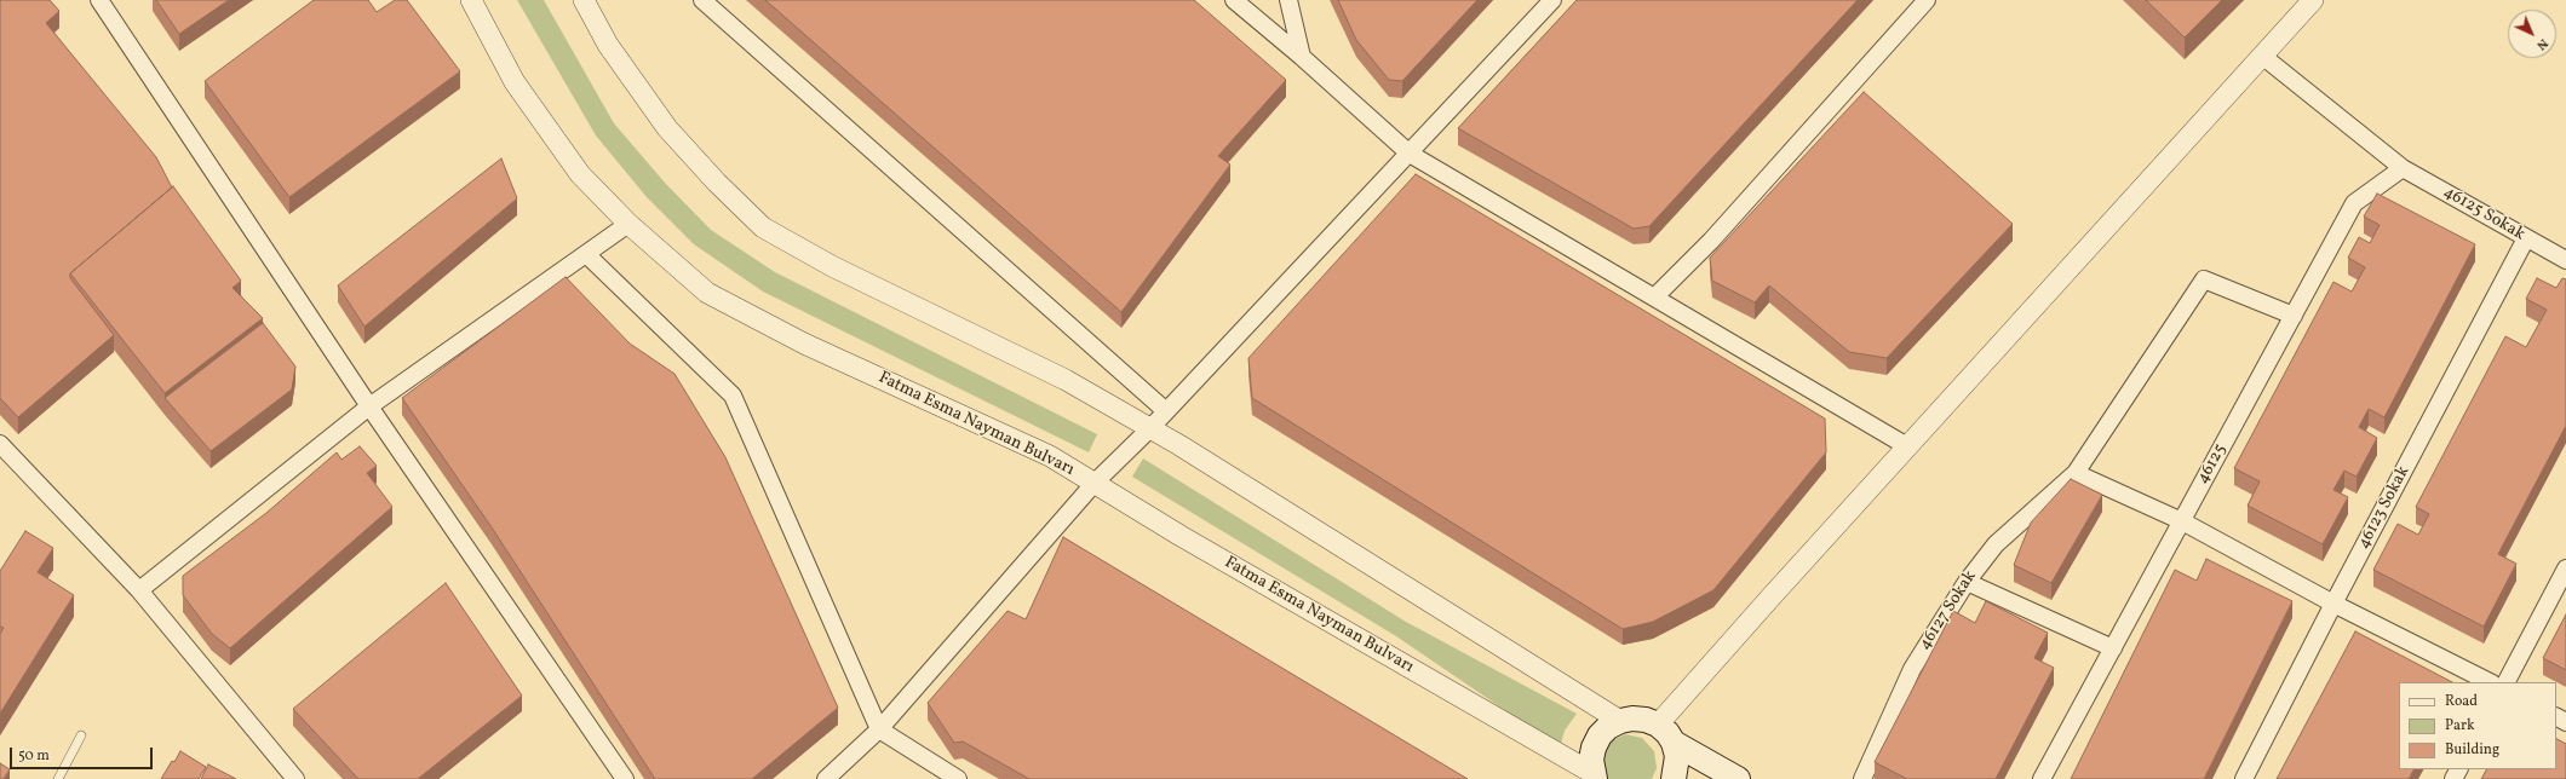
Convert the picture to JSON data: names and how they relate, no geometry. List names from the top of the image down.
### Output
{
  "streets": {
    "street": [
      "46125 Sokak",
      "Fatma Esma Nayman Bulvarı",
      "46125",
      "46123 Sokak",
      "46127 Sokak"
    ]
  },
  "crossings": [
    ["46125 Sokak", "46125"],
    ["46125 Sokak", "46123 Sokak"],
    ["46125", "46127 Sokak"]
  ],
  "legend": ["Road", "Park", "Building"],
  "scale_bar": "50 m",
  "north": "bottom right"
}
